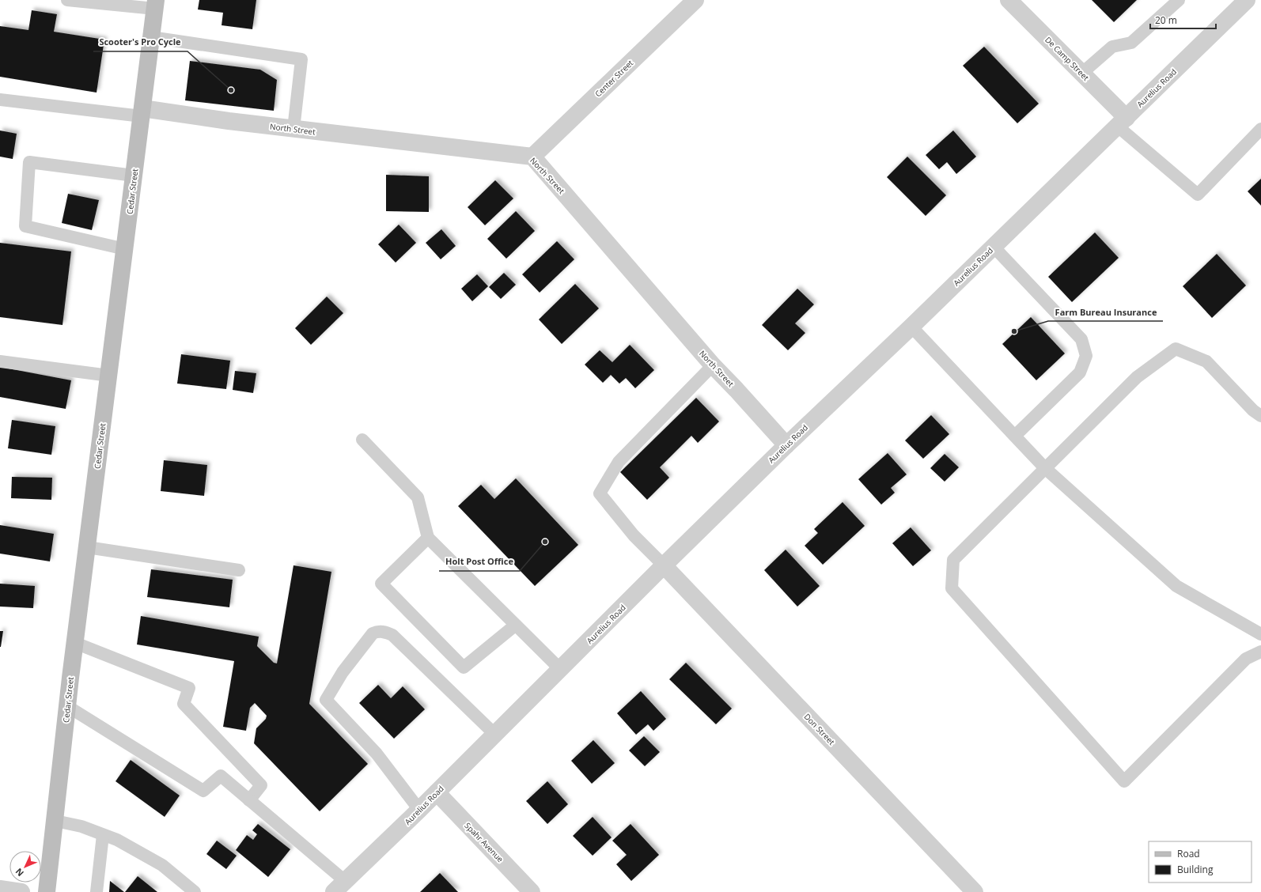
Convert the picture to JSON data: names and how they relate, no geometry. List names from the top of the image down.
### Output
{
  "streets": {
    "main road": ["Cedar Street"],
    "street": [
      "De Camp Street",
      "Center Street",
      "Aurelius Road",
      "North Street",
      "Don Street",
      "Spahr Avenue"
    ]
  },
  "crossings": [
    ["De Camp Street", "Aurelius Road"],
    ["Center Street", "North Street"],
    ["Aurelius Road", "North Street"],
    ["Aurelius Road", "Don Street"],
    ["Aurelius Road", "Spahr Avenue"],
    ["North Street", "Cedar Street"]
  ],
  "places": ["Scooter's Pro Cycle", "Farm Bureau Insurance", "Holt Post Office"],
  "legend": ["Road", "Building"],
  "scale_bar": "20 m",
  "north": "bottom left"
}
